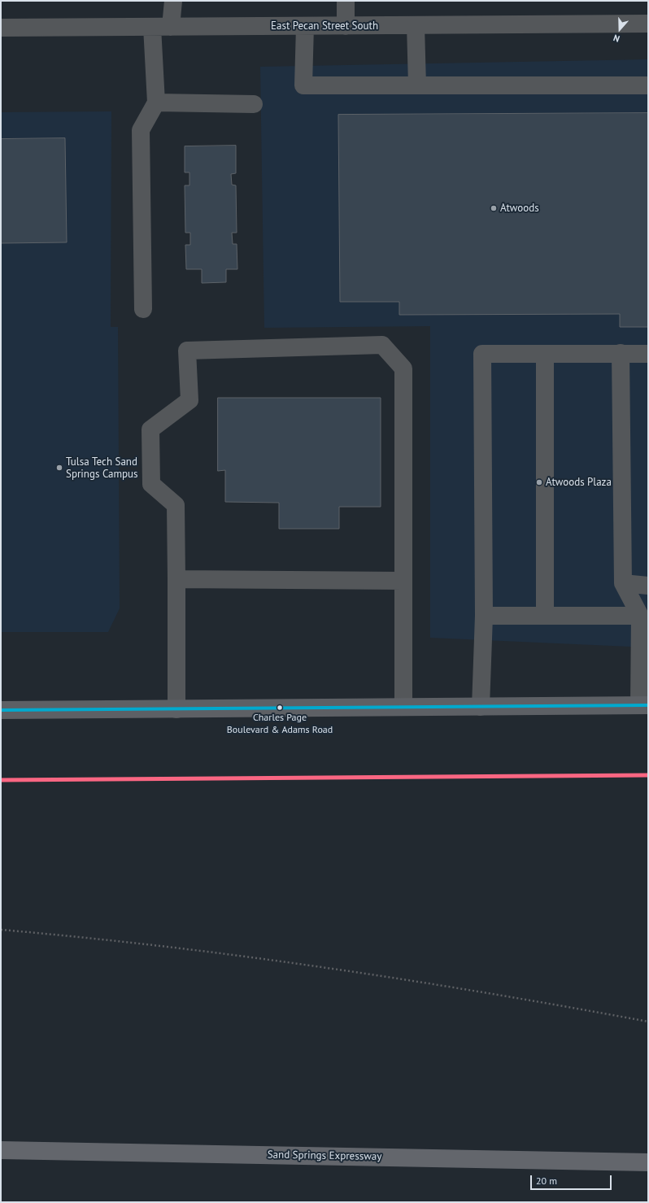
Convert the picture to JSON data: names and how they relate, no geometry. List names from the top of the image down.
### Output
{
  "streets": {
    "highway": ["Sand Springs Expressway"],
    "street": ["East Pecan Street South"]
  },
  "places": [
    "Atwoods",
    "Tulsa Tech Sand Springs Campus",
    "Atwoods Plaza",
    "Charles Page Boulevard & Adams Road"
  ],
  "scale_bar": "20 m",
  "north": "bottom"
}
